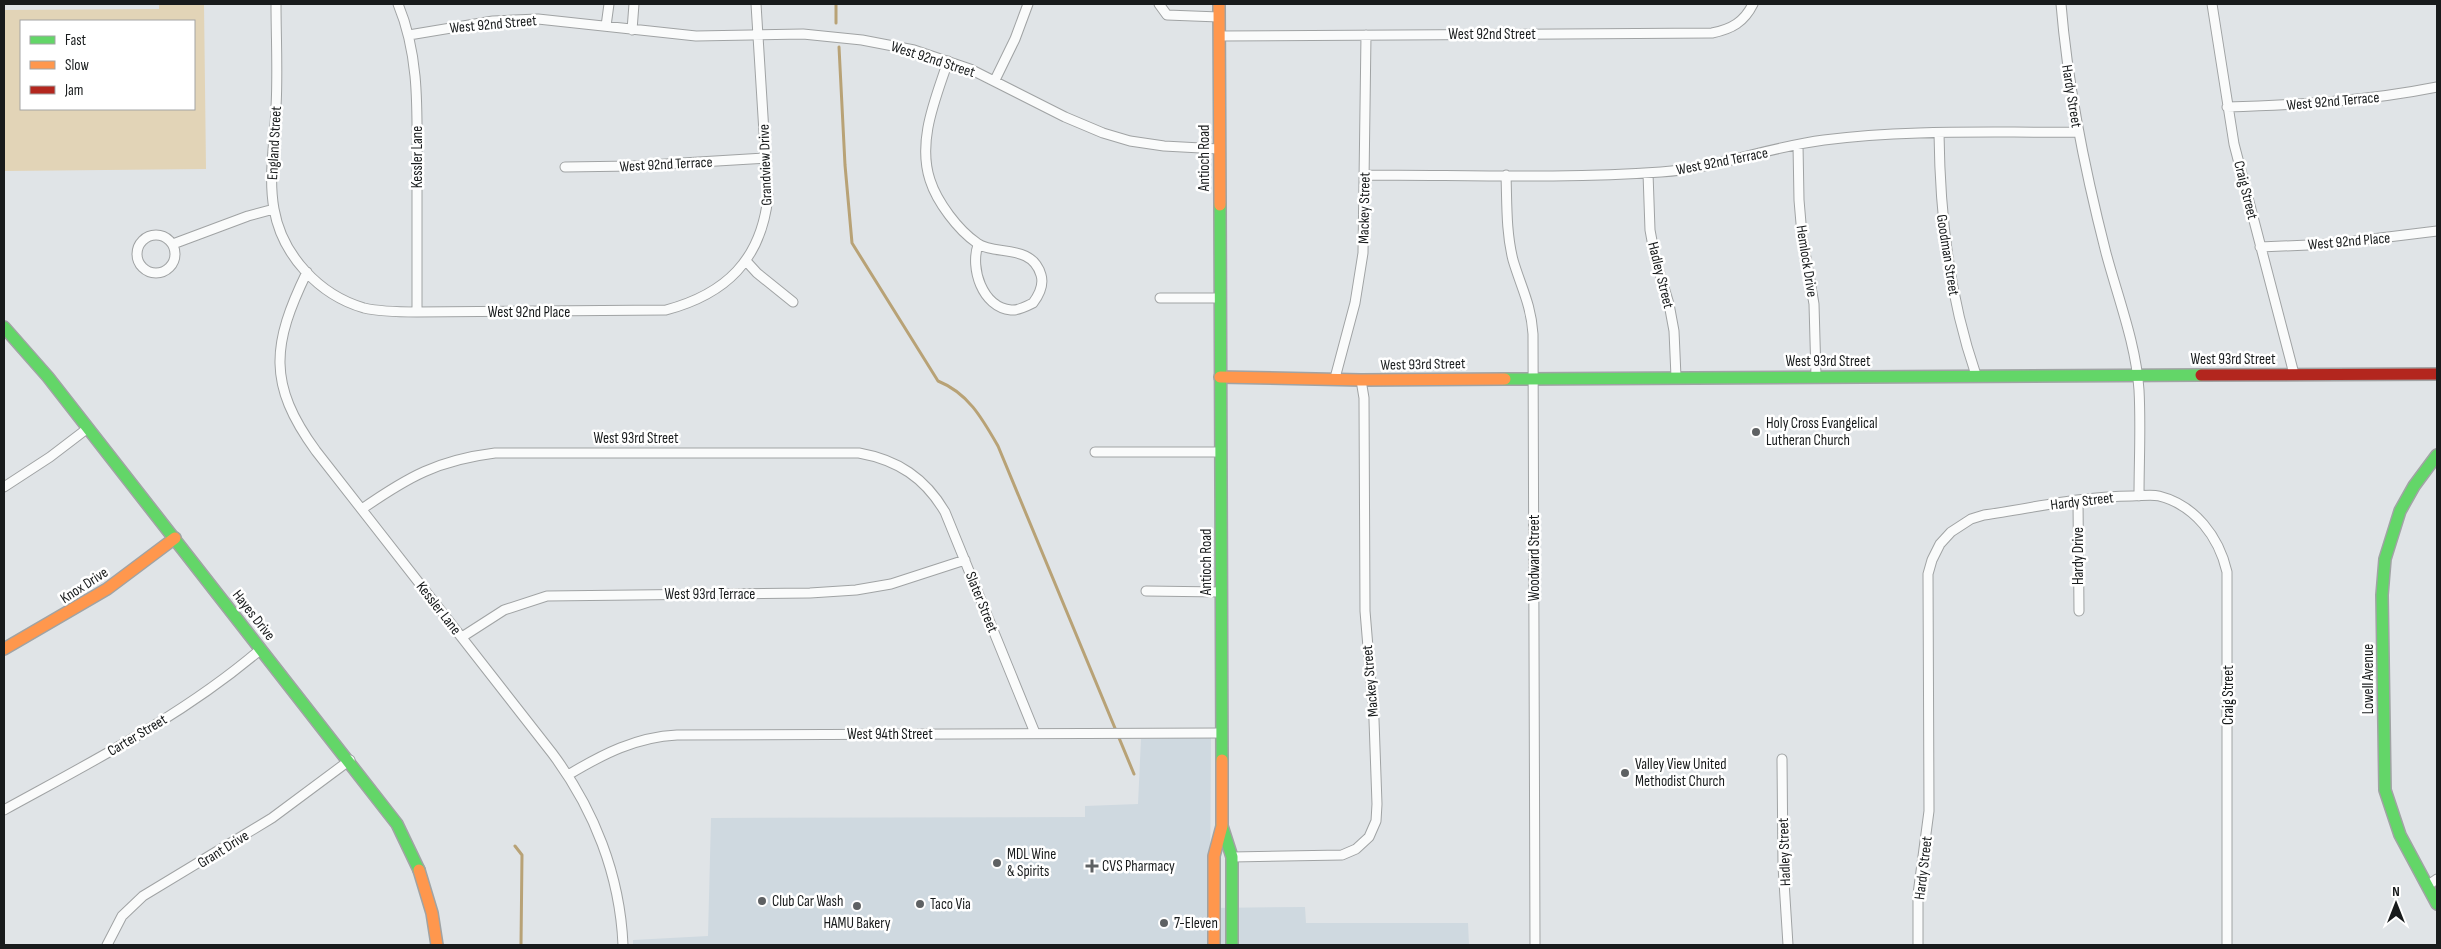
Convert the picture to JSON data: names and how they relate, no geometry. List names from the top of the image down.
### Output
{
  "streets": {
    "street": [
      "West 92nd Street",
      "Hardy Street",
      "West 92nd Terrace",
      "England Street",
      "Kessler Lane",
      "Antioch Road",
      "Grandview Drive",
      "Craig Street",
      "Mackey Street",
      "West 92nd Place",
      "Goodman Street",
      "Hemlock Drive",
      "Hadley Street",
      "West 93rd Street",
      "Hardy Drive",
      "Woodward Street",
      "Knox Drive",
      "West 93rd Terrace",
      "Slater Street",
      "Hayes Drive",
      "Lowell Avenue",
      "West 94th Street",
      "Carter Street",
      "Grant Drive"
    ]
  },
  "crossings": [
    ["West 92nd Street", "Kessler Lane"],
    ["West 92nd Street", "Antioch Road"],
    ["West 92nd Street", "Grandview Drive"],
    ["West 92nd Street", "Mackey Street"],
    ["Hardy Street", "West 92nd Terrace"],
    ["Hardy Street", "Craig Street"],
    ["Hardy Street", "West 93rd Street"],
    ["Hardy Street", "Hardy Drive"],
    ["West 92nd Terrace", "Grandview Drive"],
    ["West 92nd Terrace", "Craig Street"],
    ["West 92nd Terrace", "Mackey Street"],
    ["West 92nd Terrace", "Goodman Street"],
    ["West 92nd Terrace", "Hemlock Drive"],
    ["West 92nd Terrace", "Hadley Street"],
    ["West 92nd Terrace", "Woodward Street"],
    ["England Street", "Kessler Lane"],
    ["England Street", "West 92nd Place"],
    ["Kessler Lane", "West 92nd Place"],
    ["Kessler Lane", "West 93rd Street"],
    ["Kessler Lane", "West 93rd Terrace"],
    ["Kessler Lane", "West 94th Street"],
    ["Antioch Road", "Mackey Street"],
    ["Antioch Road", "West 93rd Street"],
    ["Antioch Road", "West 94th Street"],
    ["Grandview Drive", "West 92nd Place"],
    ["Craig Street", "West 92nd Place"],
    ["Craig Street", "West 93rd Street"],
    ["Mackey Street", "West 93rd Street"],
    ["Goodman Street", "West 93rd Street"],
    ["Hemlock Drive", "West 93rd Street"],
    ["Hadley Street", "West 93rd Street"],
    ["West 93rd Street", "Woodward Street"],
    ["West 93rd Street", "Slater Street"],
    ["Knox Drive", "Hayes Drive"],
    ["West 93rd Terrace", "Slater Street"],
    ["Slater Street", "West 94th Street"],
    ["Hayes Drive", "Carter Street"],
    ["Hayes Drive", "Grant Drive"]
  ],
  "places": {
    "other": [
      "Holy Cross Evangelical Lutheran Church",
      "Valley View United Methodist Church",
      "MDL Wine & Spirits",
      "Club Car Wash",
      "Taco Via",
      "HAMU Bakery",
      "7-Eleven"
    ],
    "health": ["CVS Pharmacy"]
  },
  "legend": ["Fast", "Slow", "Jam"],
  "north": "top"
}
